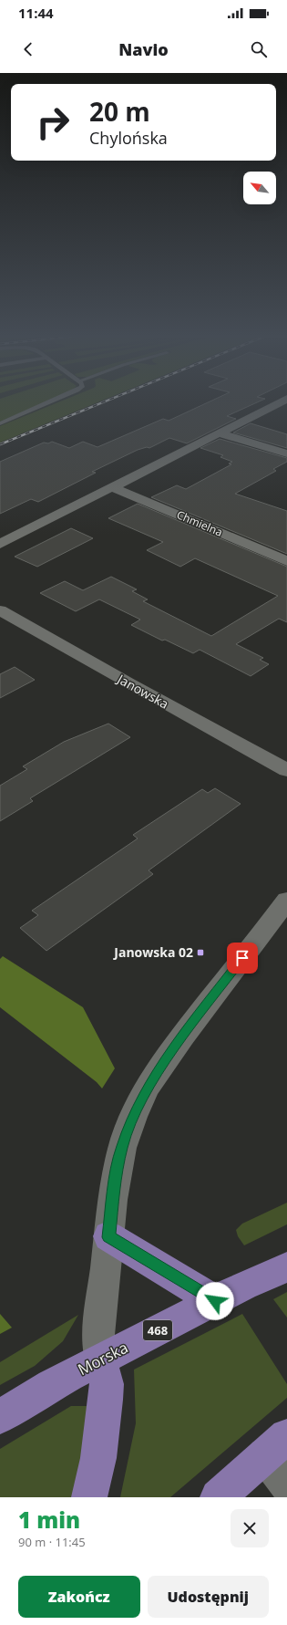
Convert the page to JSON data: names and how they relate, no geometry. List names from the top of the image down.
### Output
{
  "streets": {
    "main road": ["468", "Morska"],
    "street": ["Chmielna", "Janowska"]
  },
  "places": {
    "transit": ["Janowska 02"]
  },
  "north": "top left",
  "page": {
    "status": "11:44",
    "header": "Navio",
    "turn": ["20 m", "Chylońska"],
    "heading": ["1 min", "90 m · 11:45"],
    "buttons": ["Zakończ", "Udostępnij"]
  }
}
